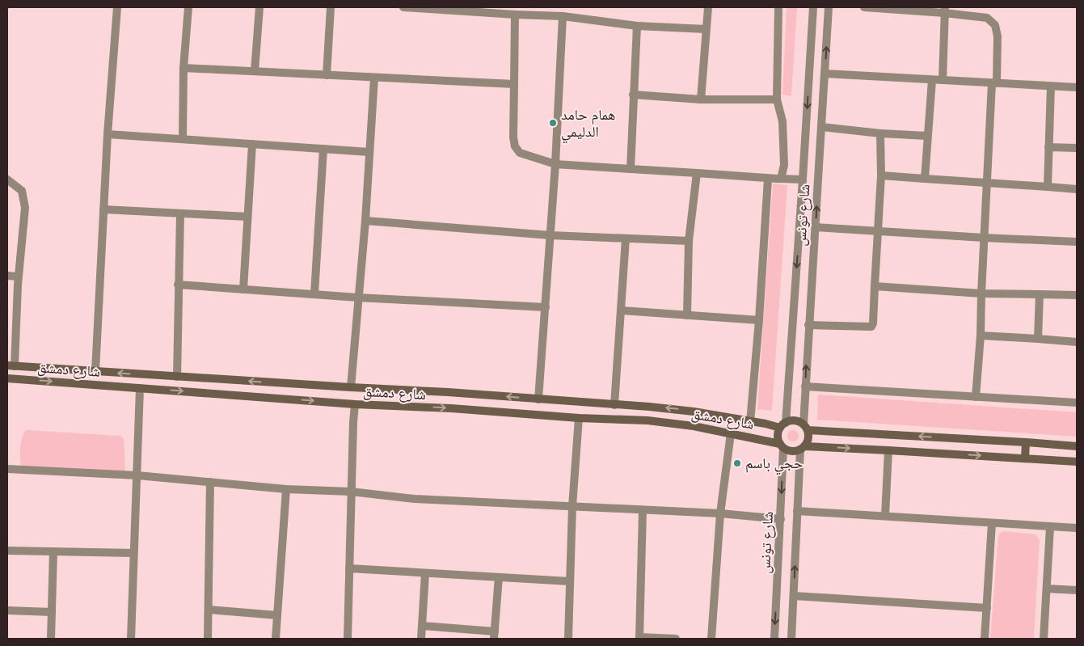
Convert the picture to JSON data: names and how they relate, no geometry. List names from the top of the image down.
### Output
{
  "streets": {
    "main road": ["شارع دمشق"],
    "street": ["شارع تونس"]
  },
  "crossings": [
    ["شارع تونس", "شارع دمشق"]
  ],
  "places": ["همام حامد الدليمي", "حجي باسم"]
}
